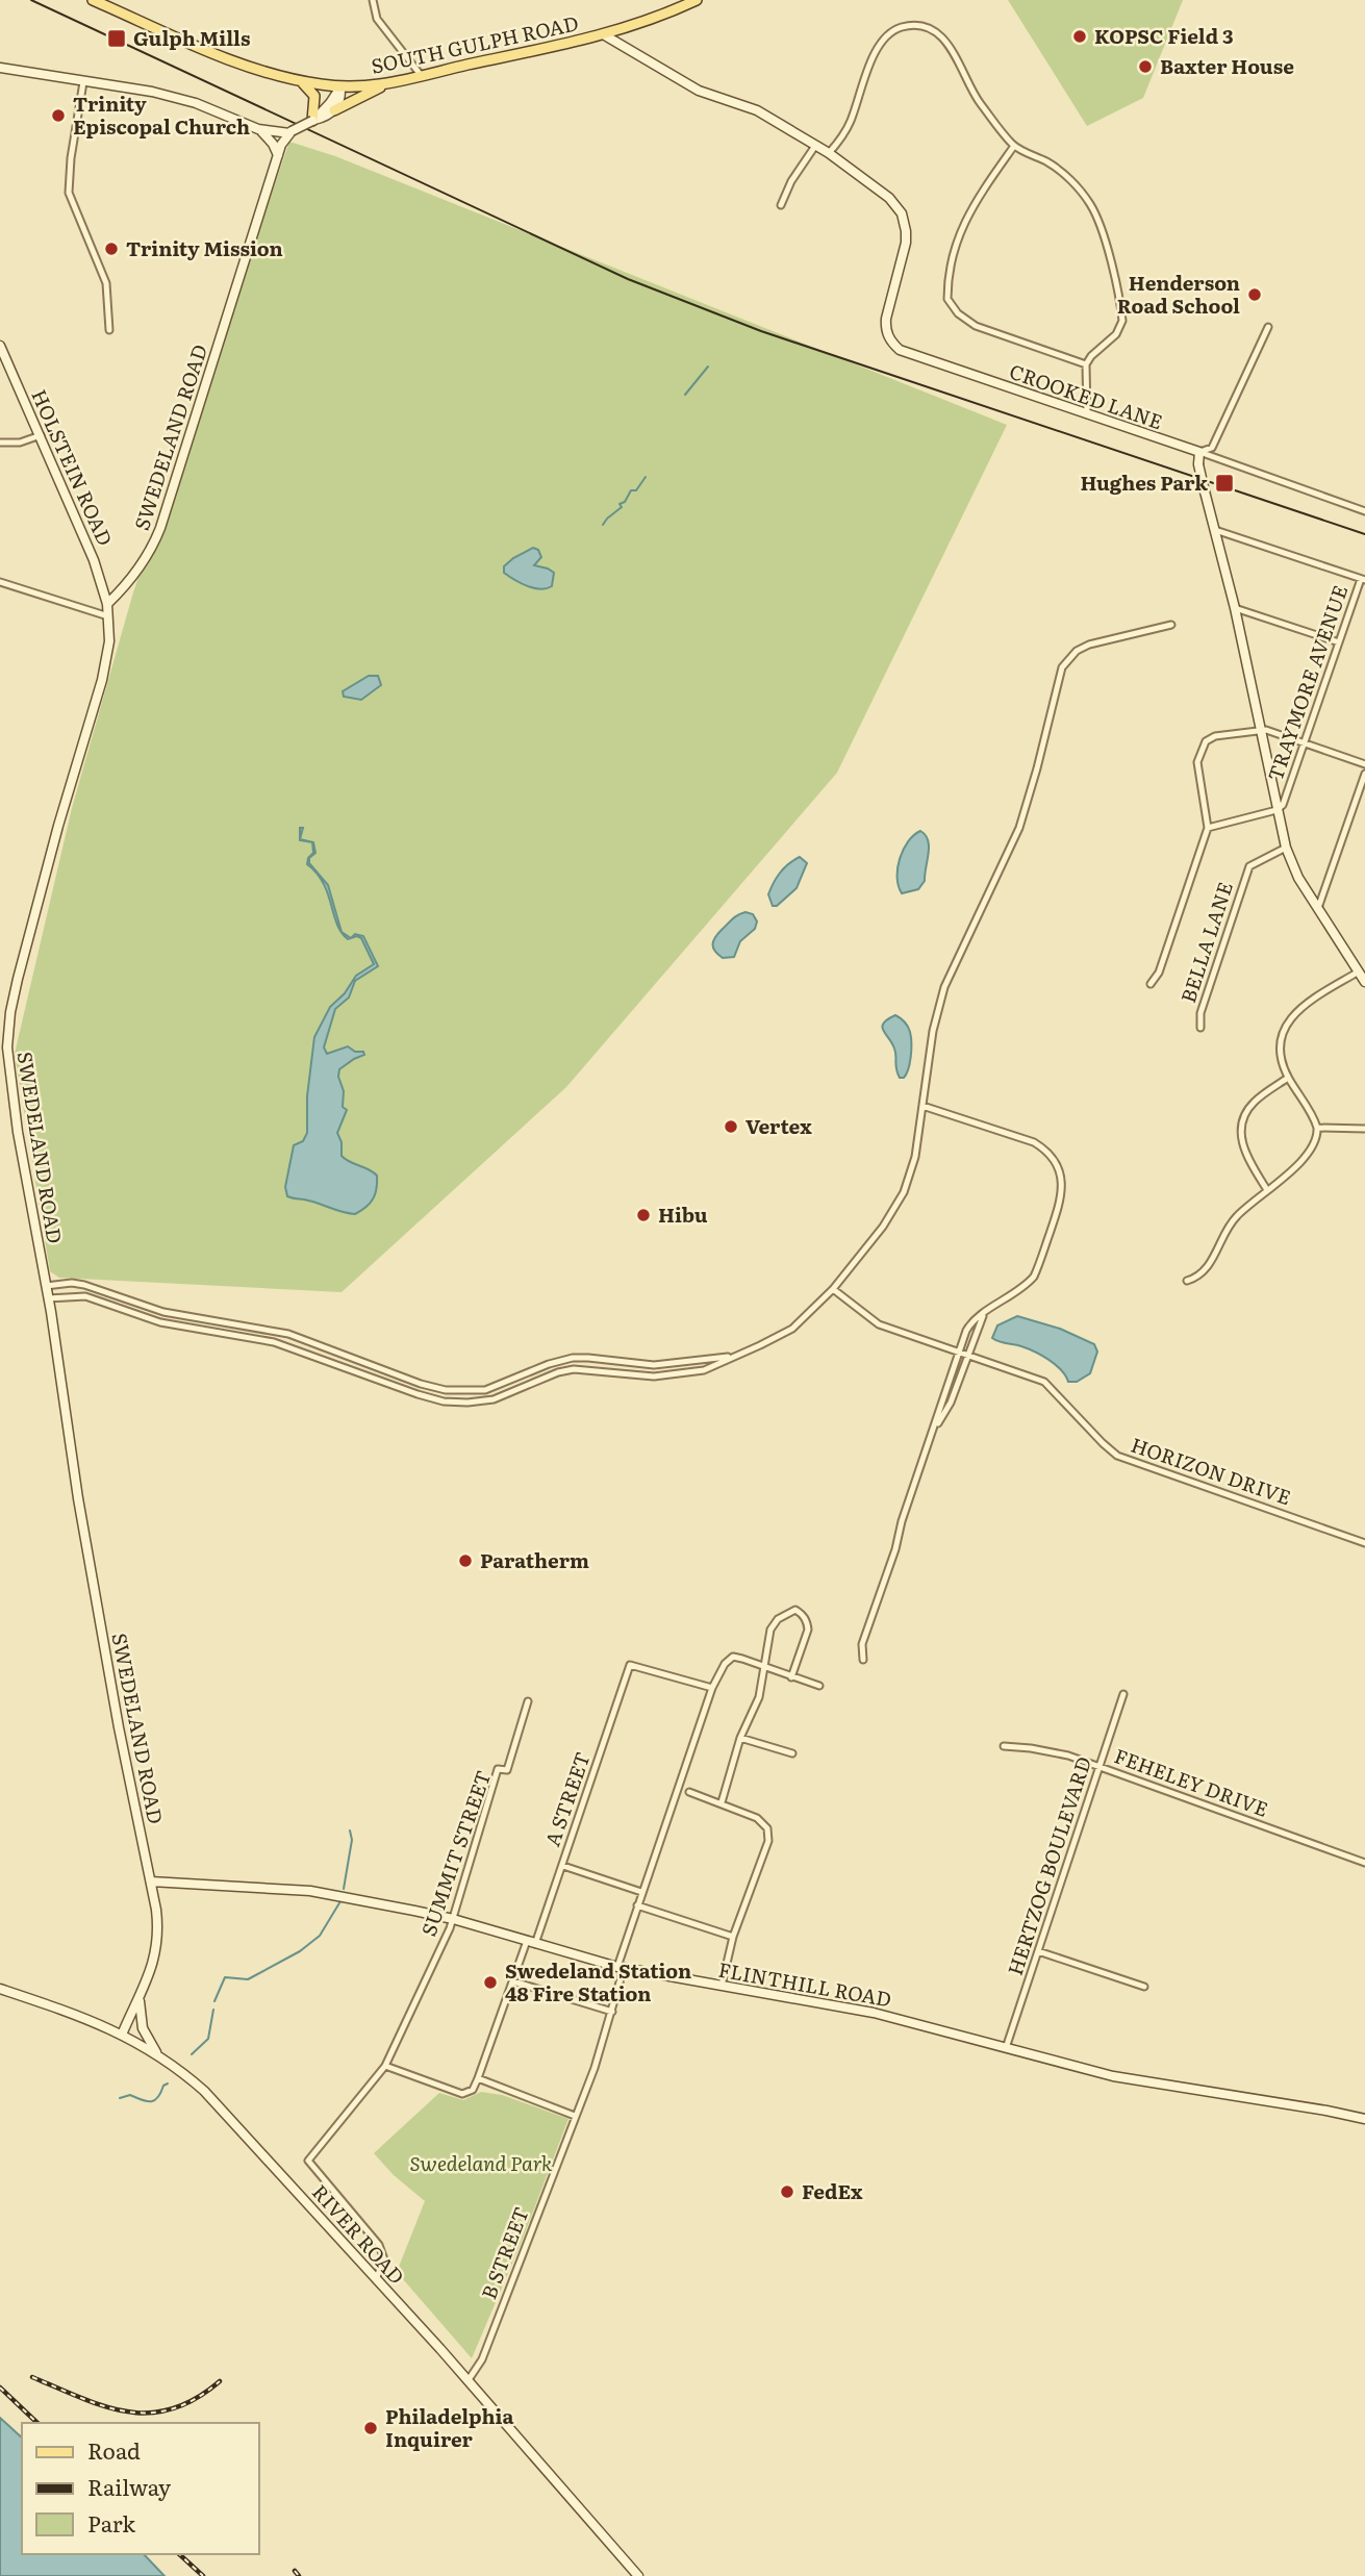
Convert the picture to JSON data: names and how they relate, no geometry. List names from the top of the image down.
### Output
{
  "streets": {
    "main road": [
      "SOUTH GULPH ROAD",
      "CROOKED LANE",
      "SWEDELAND ROAD",
      "HOLSTEIN ROAD",
      "FLINTHILL ROAD",
      "RIVER ROAD"
    ],
    "street": [
      "TRAYMORE AVENUE",
      "BELLA LANE",
      "HORIZON DRIVE",
      "FEHELEY DRIVE",
      "A STREET",
      "SUMMIT STREET",
      "HERTZOG BOULEVARD",
      "B STREET"
    ]
  },
  "crossings": [
    ["SOUTH GULPH ROAD", "CROOKED LANE"],
    ["SWEDELAND ROAD", "HOLSTEIN ROAD"],
    ["SWEDELAND ROAD", "FLINTHILL ROAD"],
    ["SWEDELAND ROAD", "RIVER ROAD"],
    ["FEHELEY DRIVE", "HERTZOG BOULEVARD"],
    ["A STREET", "FLINTHILL ROAD"],
    ["A STREET", "B STREET"],
    ["SUMMIT STREET", "FLINTHILL ROAD"],
    ["SUMMIT STREET", "RIVER ROAD"],
    ["HERTZOG BOULEVARD", "FLINTHILL ROAD"],
    ["FLINTHILL ROAD", "B STREET"],
    ["RIVER ROAD", "B STREET"]
  ],
  "parks": ["Swedeland Park"],
  "places": {
    "other": [
      "KOPSC Field 3",
      "Baxter House",
      "Trinity Episcopal Church",
      "Trinity Mission",
      "Henderson Road School",
      "Vertex",
      "Hibu",
      "Paratherm",
      "Swedeland Station 48 Fire Station",
      "FedEx",
      "Philadelphia Inquirer"
    ],
    "transit": ["Gulph Mills", "Hughes Park"]
  },
  "legend": ["Road", "Railway", "Park"]
}
